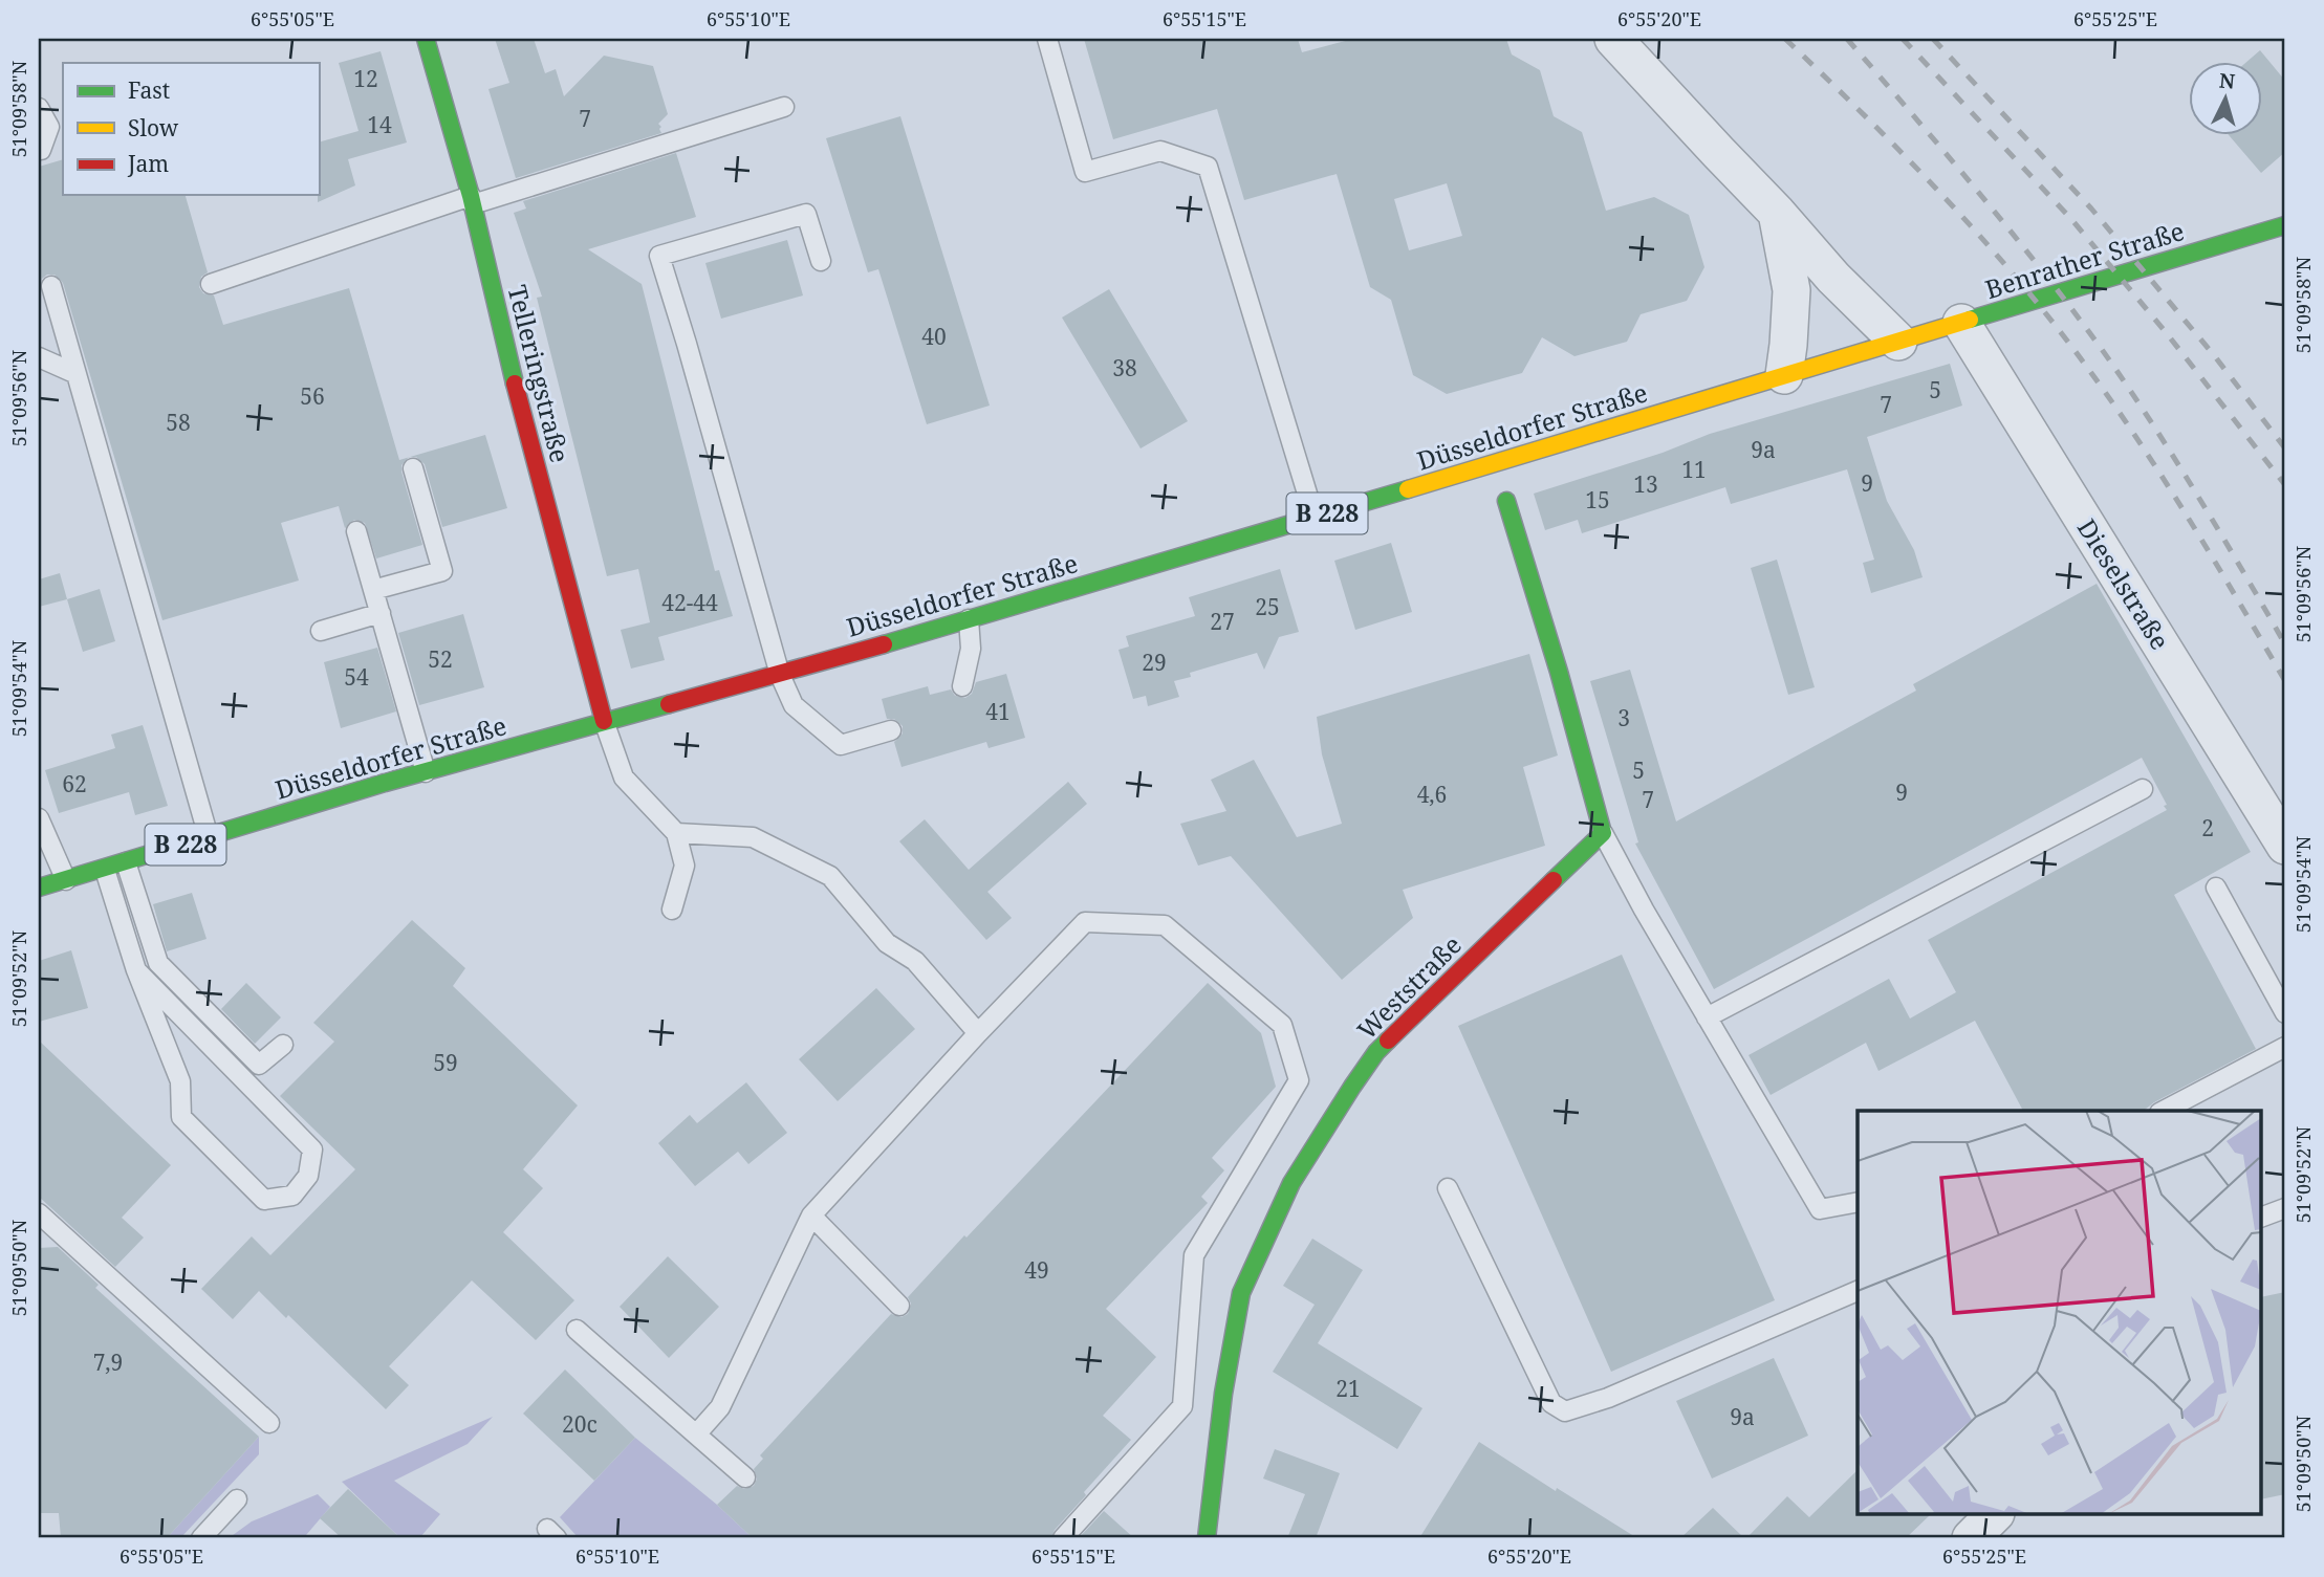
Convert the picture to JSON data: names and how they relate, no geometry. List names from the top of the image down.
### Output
{
  "streets": {
    "main road": [
      "Benrather Straße",
      "Telleringstraße",
      "Düsseldorfer Straße",
      "B 228",
      "Weststraße"
    ],
    "street": ["Dieselstraße"]
  },
  "crossings": [
    ["Benrather Straße", "Düsseldorfer Straße"],
    ["Benrather Straße", "Dieselstraße"],
    ["Telleringstraße", "Düsseldorfer Straße"]
  ],
  "house_numbers": [
    "12",
    "7",
    "14",
    "40",
    "38",
    "5",
    "56",
    "7",
    "58",
    "9a",
    "11",
    "9",
    "13",
    "15",
    "42-44",
    "25",
    "27",
    "52",
    "29",
    "54",
    "41",
    "3",
    "5",
    "62",
    "9",
    "4,6",
    "7",
    "2",
    "59",
    "49",
    "7,9",
    "21",
    "9a",
    "20c"
  ],
  "legend": ["Fast", "Slow", "Jam"],
  "north": "top",
  "coordinates": [
    "6°55'05\"E",
    "6°55'10\"E",
    "6°55'15\"E",
    "6°55'20\"E",
    "6°55'25\"E",
    "51°09'58\"N",
    "51°09'56\"N",
    "51°09'54\"N",
    "51°09'52\"N",
    "51°09'50\"N"
  ]
}
